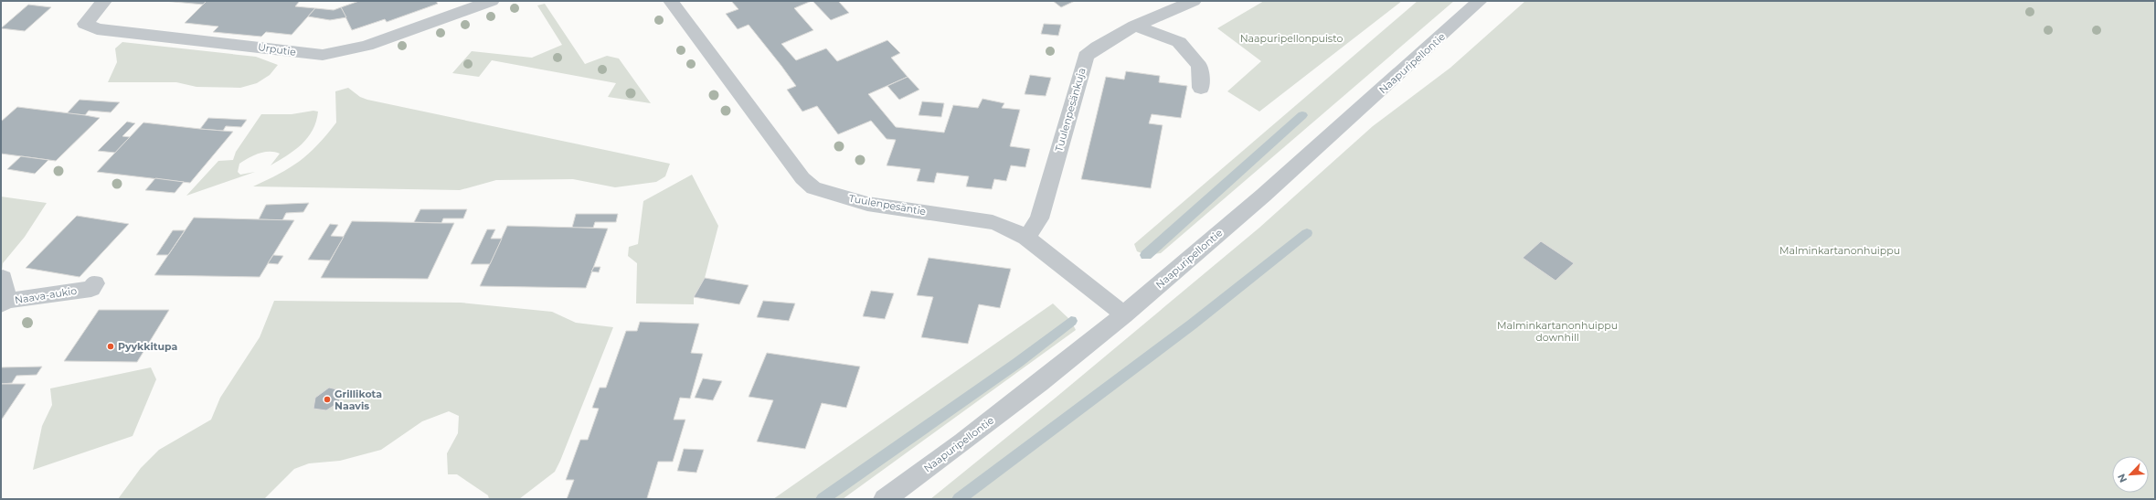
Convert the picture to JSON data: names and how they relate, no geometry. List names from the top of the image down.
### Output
{
  "streets": {
    "street": [
      "Urputie",
      "Naapuripellontie",
      "Tuulenpesänkuja",
      "Tuulenpesäntie",
      "Naava-aukio"
    ]
  },
  "crossings": [
    ["Naapuripellontie", "Tuulenpesäntie"],
    ["Tuulenpesänkuja", "Tuulenpesäntie"]
  ],
  "parks": ["Naapuripellonpuisto", "Malminkartanonhuippu", "Malminkartanonhuippu downhill"],
  "places": ["Pyykkitupa", "Grillikota Naavis"],
  "north": "bottom left"
}
